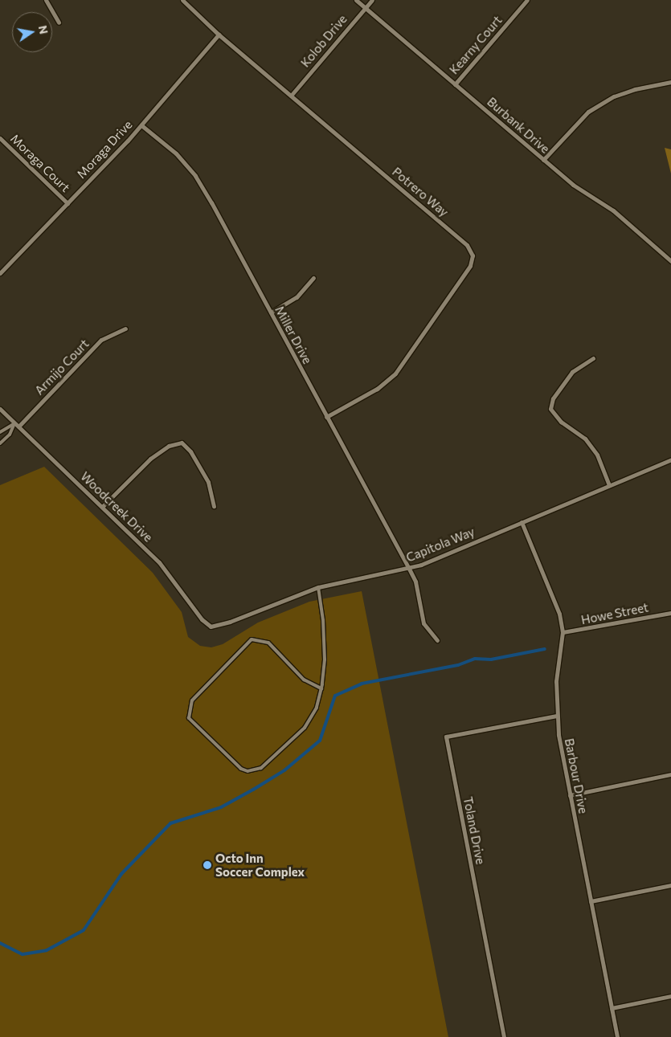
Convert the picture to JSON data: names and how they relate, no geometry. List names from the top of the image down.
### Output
{
  "streets": {
    "street": [
      "Kolob Drive",
      "Kearny Court",
      "Burbank Drive",
      "Moraga Drive",
      "Moraga Court",
      "Potrero Way",
      "Miller Drive",
      "Armijo Court",
      "Woodcreek Drive",
      "Capitola Way",
      "Howe Street",
      "Barbour Drive",
      "Toland Drive"
    ]
  },
  "crossings": [
    ["Kolob Drive", "Burbank Drive"],
    ["Kolob Drive", "Potrero Way"],
    ["Kearny Court", "Burbank Drive"],
    ["Moraga Drive", "Moraga Court"],
    ["Moraga Drive", "Potrero Way"],
    ["Moraga Drive", "Miller Drive"],
    ["Potrero Way", "Miller Drive"],
    ["Miller Drive", "Capitola Way"],
    ["Armijo Court", "Woodcreek Drive"],
    ["Woodcreek Drive", "Capitola Way"],
    ["Capitola Way", "Barbour Drive"],
    ["Howe Street", "Barbour Drive"],
    ["Barbour Drive", "Toland Drive"]
  ],
  "places": ["Octo Inn Soccer Complex"],
  "north": "right"
}
